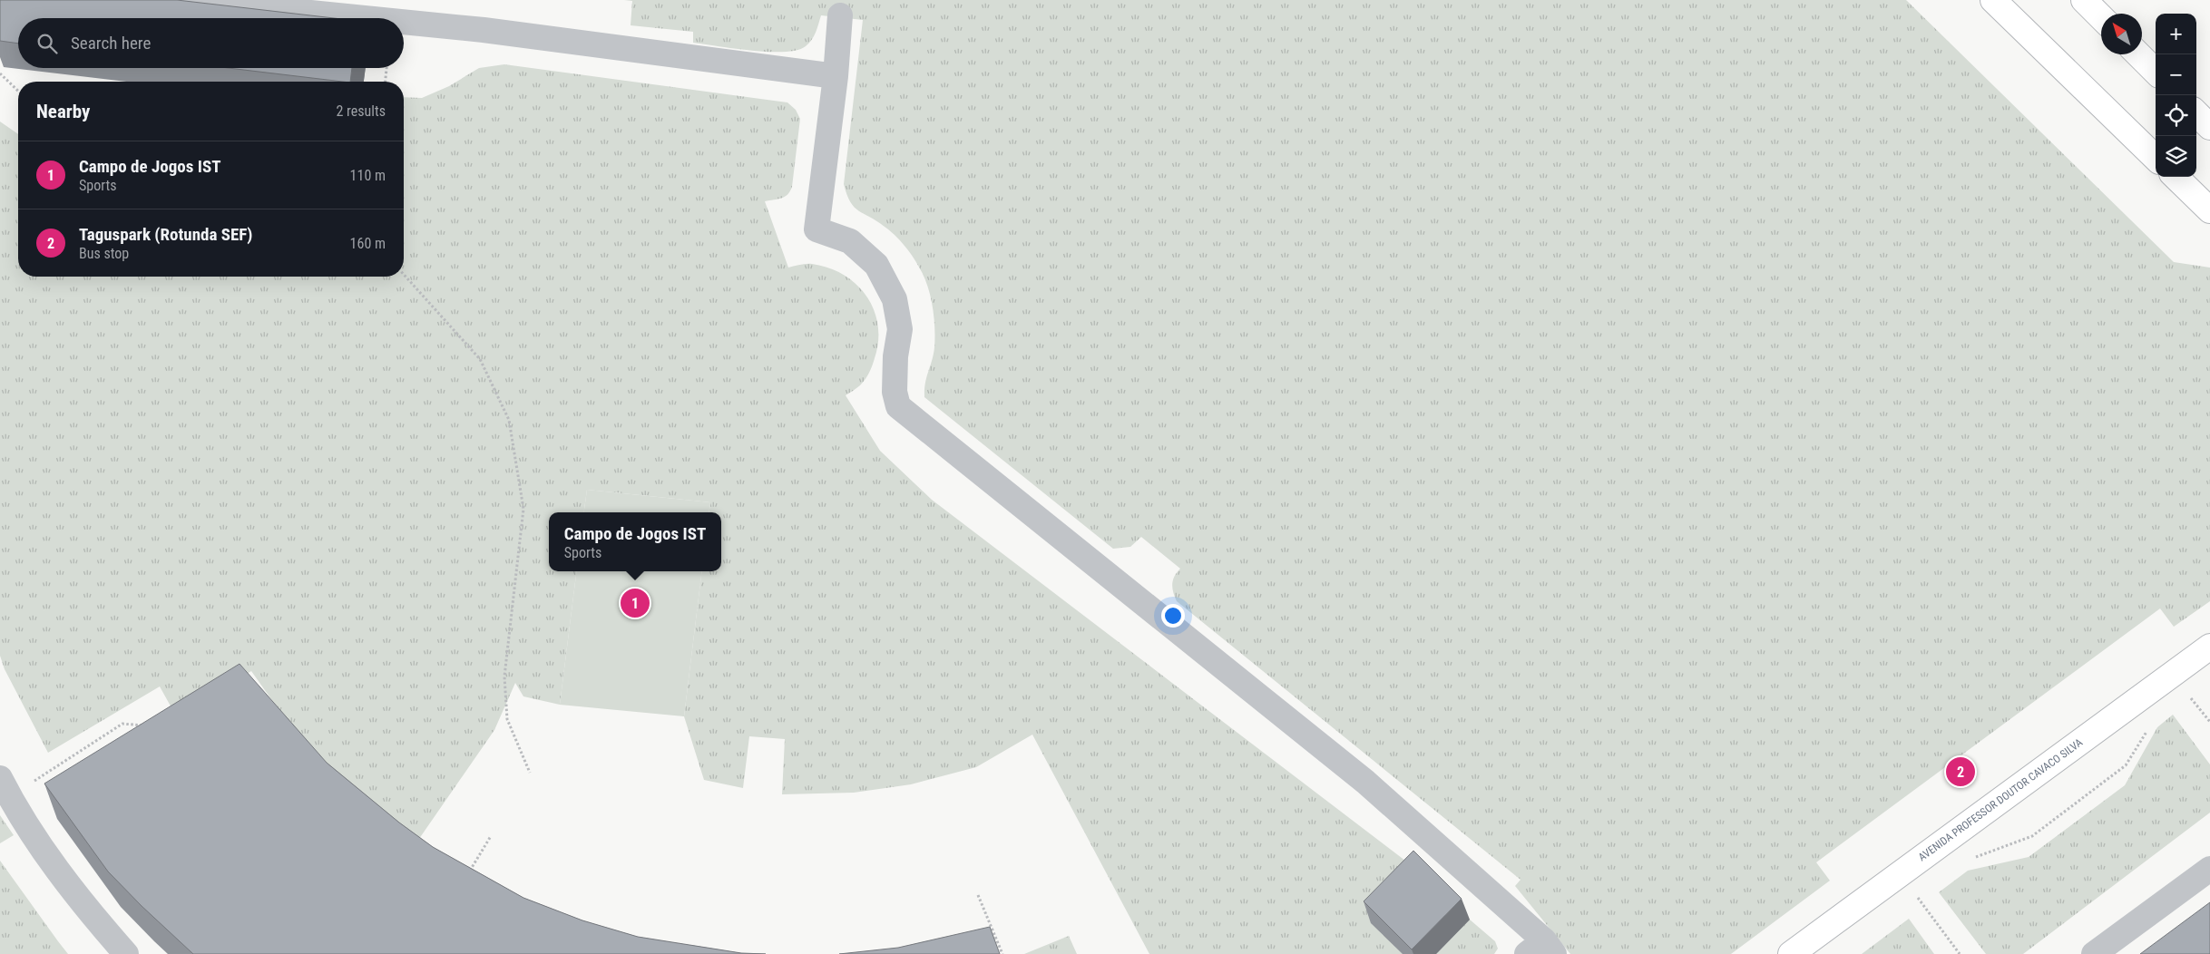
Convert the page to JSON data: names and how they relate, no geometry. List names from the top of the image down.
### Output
{
  "streets": {
    "main road": ["AVENIDA PROFESSOR DOUTOR CAVACO SILVA"]
  },
  "north": "top left",
  "page": {
    "map_buttons": ["+", "−"],
    "search": "Search here",
    "heading": ["Nearby", "2 results"],
    "list": [
      {
        "mark": "1",
        "name": "Campo de Jogos IST",
        "note": "Sports",
        "value": "110 m"
      },
      {
        "mark": "2",
        "name": "Taguspark (Rotunda SEF)",
        "note": "Bus stop",
        "value": "160 m"
      }
    ],
    "popup": ["Campo de Jogos IST", "Sports"],
    "pins": ["1", "2"]
  }
}
